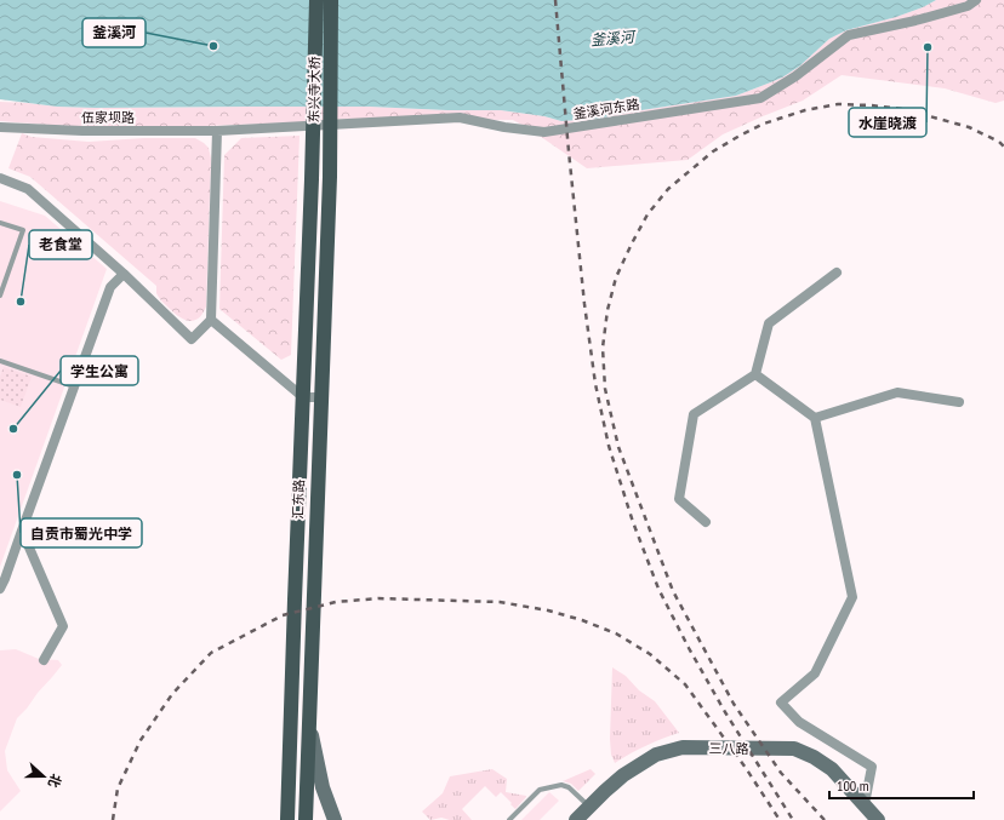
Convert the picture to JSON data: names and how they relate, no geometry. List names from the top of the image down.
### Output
{
  "streets": {
    "main road": ["东兴寺大桥", "汇东路", "三八路"],
    "street": ["釜溪河东路", "伍家坝路"]
  },
  "crossings": [
    ["东兴寺大桥", "汇东路"],
    ["釜溪河东路", "伍家坝路"]
  ],
  "water": ["釜溪河"],
  "places": [
    "釜溪河",
    "水崖晓渡",
    "老食堂",
    "学生公寓",
    "自贡市蜀光中学"
  ],
  "scale_bar": "100 m",
  "north": "right"
}
